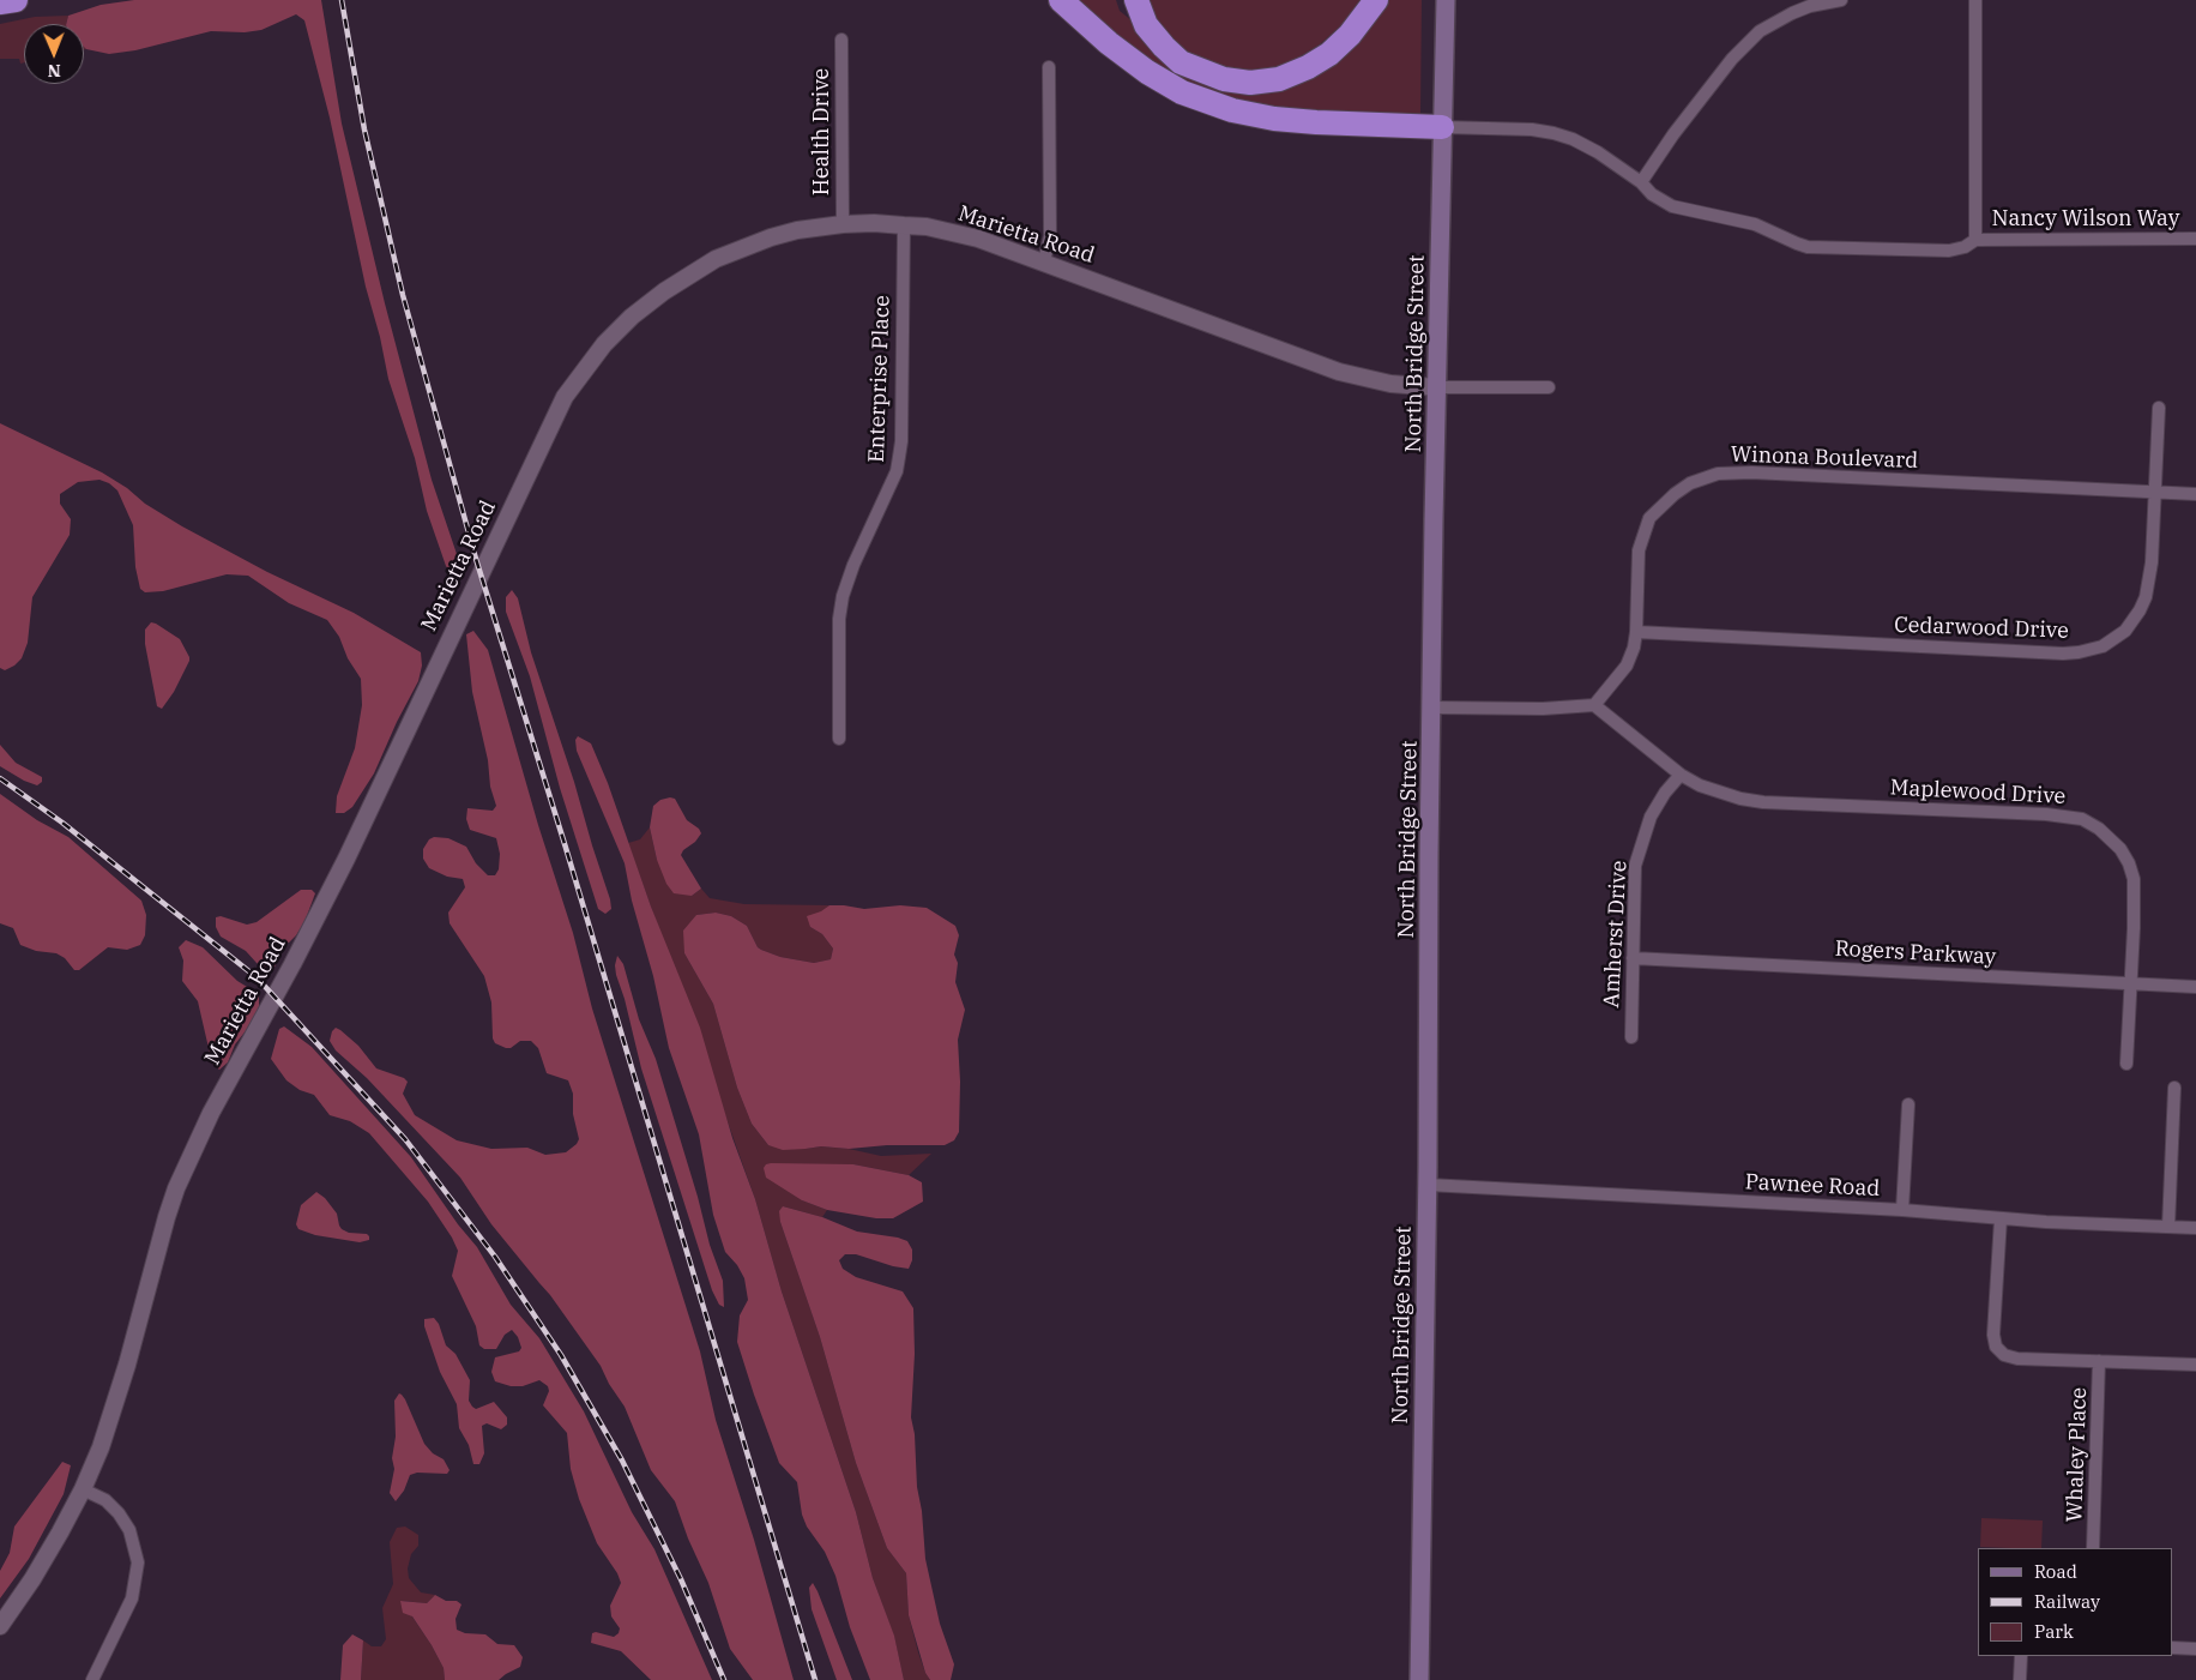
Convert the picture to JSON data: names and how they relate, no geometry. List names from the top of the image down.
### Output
{
  "streets": {
    "main road": ["North Bridge Street"],
    "street": [
      "Health Drive",
      "Nancy Wilson Way",
      "Marietta Road",
      "Enterprise Place",
      "Winona Boulevard",
      "Cedarwood Drive",
      "Maplewood Drive",
      "Amherst Drive",
      "Rogers Parkway",
      "Pawnee Road",
      "Whaley Place"
    ]
  },
  "crossings": [
    ["Health Drive", "Marietta Road"],
    ["Marietta Road", "North Bridge Street"],
    ["Marietta Road", "Enterprise Place"],
    ["North Bridge Street", "Pawnee Road"],
    ["Winona Boulevard", "Cedarwood Drive"],
    ["Maplewood Drive", "Amherst Drive"],
    ["Maplewood Drive", "Rogers Parkway"],
    ["Amherst Drive", "Rogers Parkway"]
  ],
  "legend": ["Road", "Railway", "Park"],
  "north": "bottom"
}
